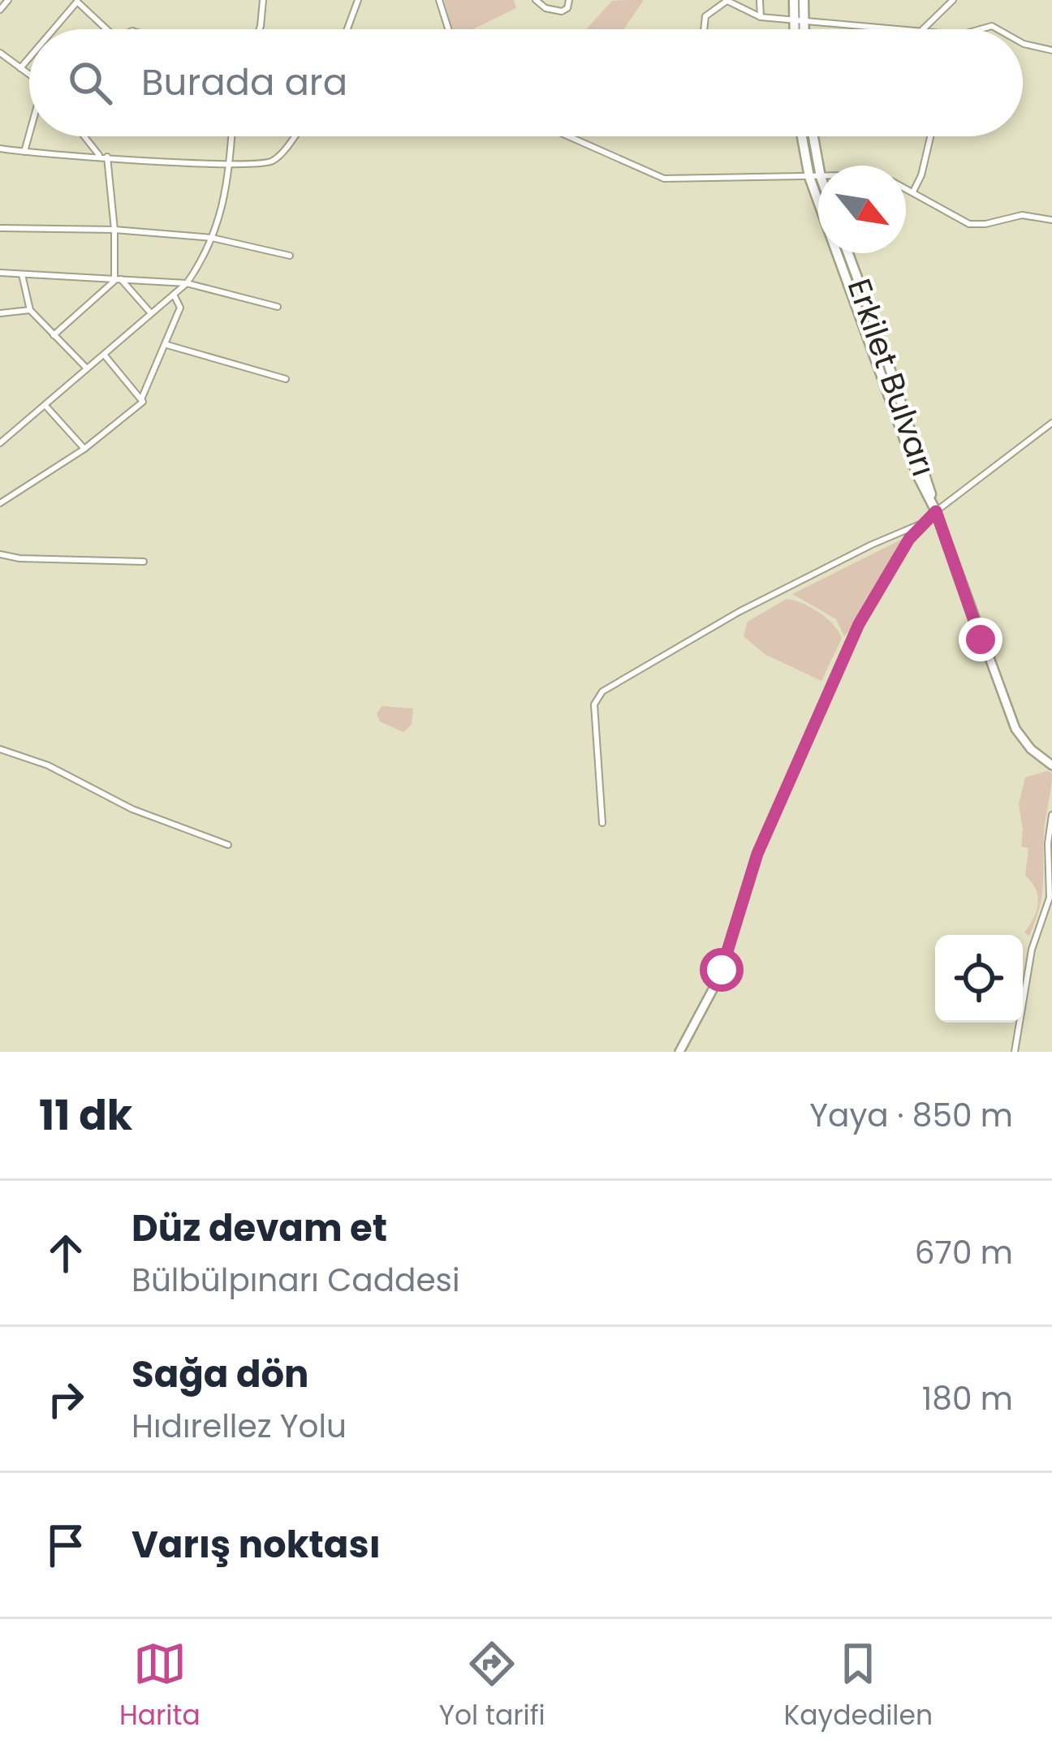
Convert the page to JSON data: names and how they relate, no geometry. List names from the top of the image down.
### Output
{
  "streets": {
    "main road": ["Erkilet Bulvarı"]
  },
  "north": "bottom right",
  "page": {
    "search": "Burada ara",
    "heading": ["11 dk", "Yaya · 850 m"],
    "list": [
      ["Düz devam et", "Bülbülpınarı Caddesi", "670 m"],
      ["Sağa dön", "Hıdırellez Yolu", "180 m"],
      "Varış noktası"
    ],
    "nav": ["Harita", "Yol tarifi", "Kaydedilen"]
  }
}
